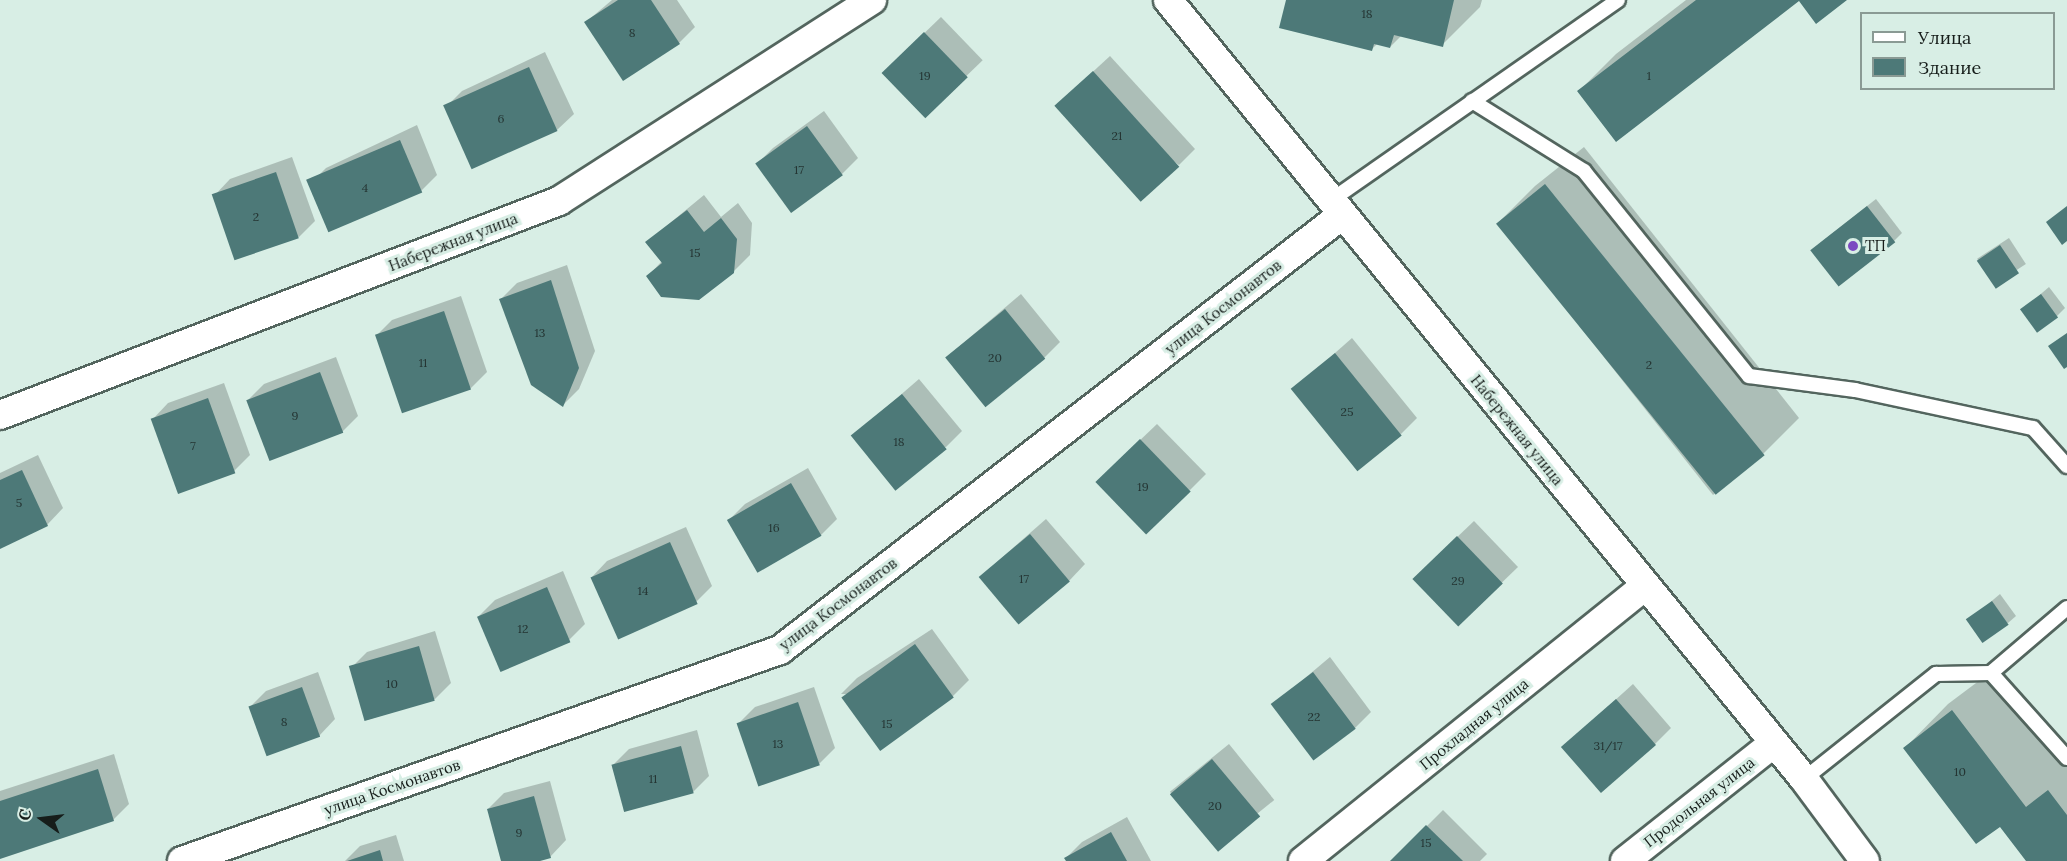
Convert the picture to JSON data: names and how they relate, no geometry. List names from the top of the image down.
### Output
{
  "streets": {
    "street": [
      "Набережная улица",
      "улица Космонавтов",
      "Прохладная улица",
      "Продольная улица"
    ]
  },
  "crossings": [
    ["Набережная улица", "улица Космонавтов"],
    ["Набережная улица", "Прохладная улица"],
    ["Набережная улица", "Продольная улица"]
  ],
  "places": ["ТП"],
  "house_numbers": [
    "18",
    "8",
    "19",
    "1",
    "6",
    "21",
    "17",
    "4",
    "2",
    "15",
    "13",
    "20",
    "11",
    "2",
    "25",
    "9",
    "18",
    "7",
    "19",
    "5",
    "16",
    "17",
    "29",
    "14",
    "12",
    "10",
    "22",
    "8",
    "15",
    "13",
    "31/17",
    "10",
    "11",
    "20",
    "9",
    "15"
  ],
  "legend": ["Улица", "Здание"],
  "north": "left"
}
